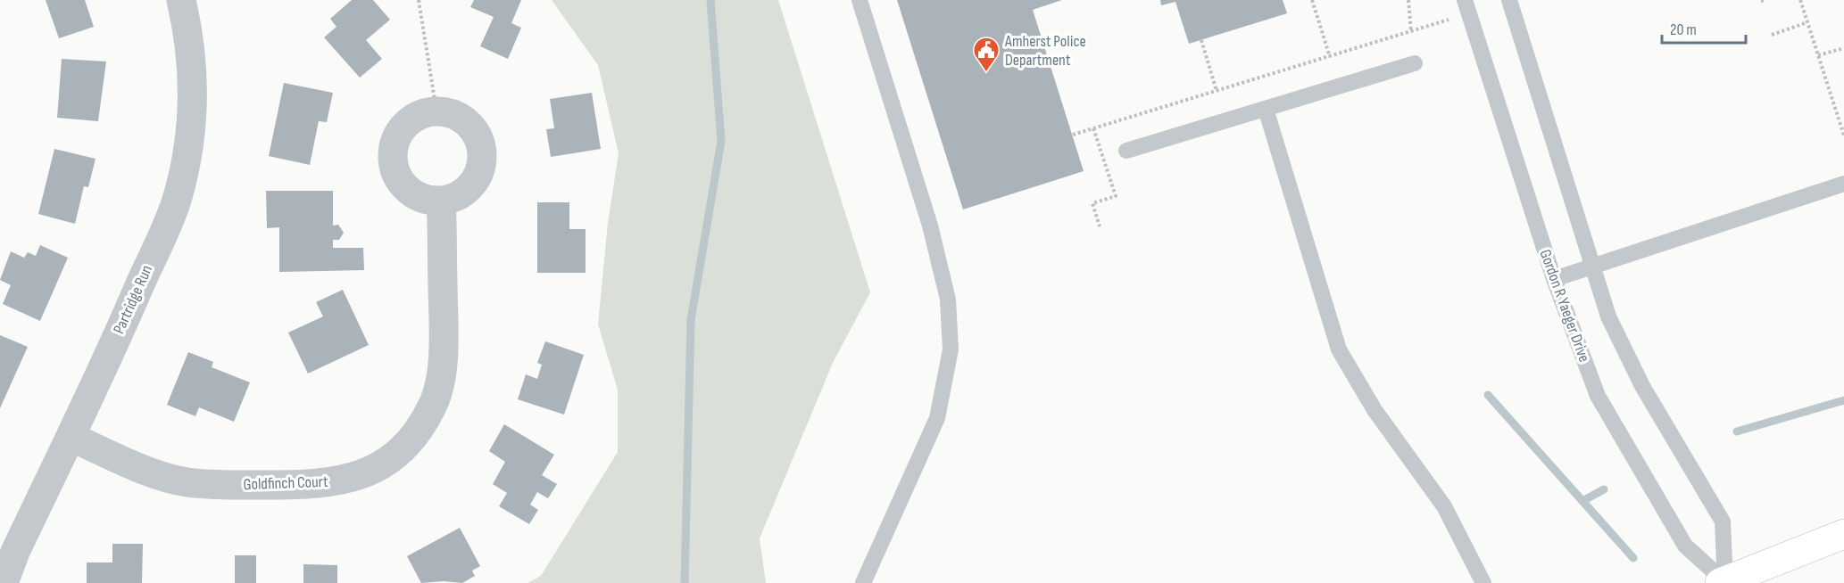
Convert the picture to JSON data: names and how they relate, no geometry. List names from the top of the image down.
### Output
{
  "streets": {
    "street": ["Partridge Run", "Goldfinch Court"],
    "lane": ["Gordon R Yaeger Drive"]
  },
  "crossings": [
    ["Partridge Run", "Goldfinch Court"]
  ],
  "places": {
    "public building": ["Amherst Police Department"]
  },
  "scale_bar": "20 m"
}
